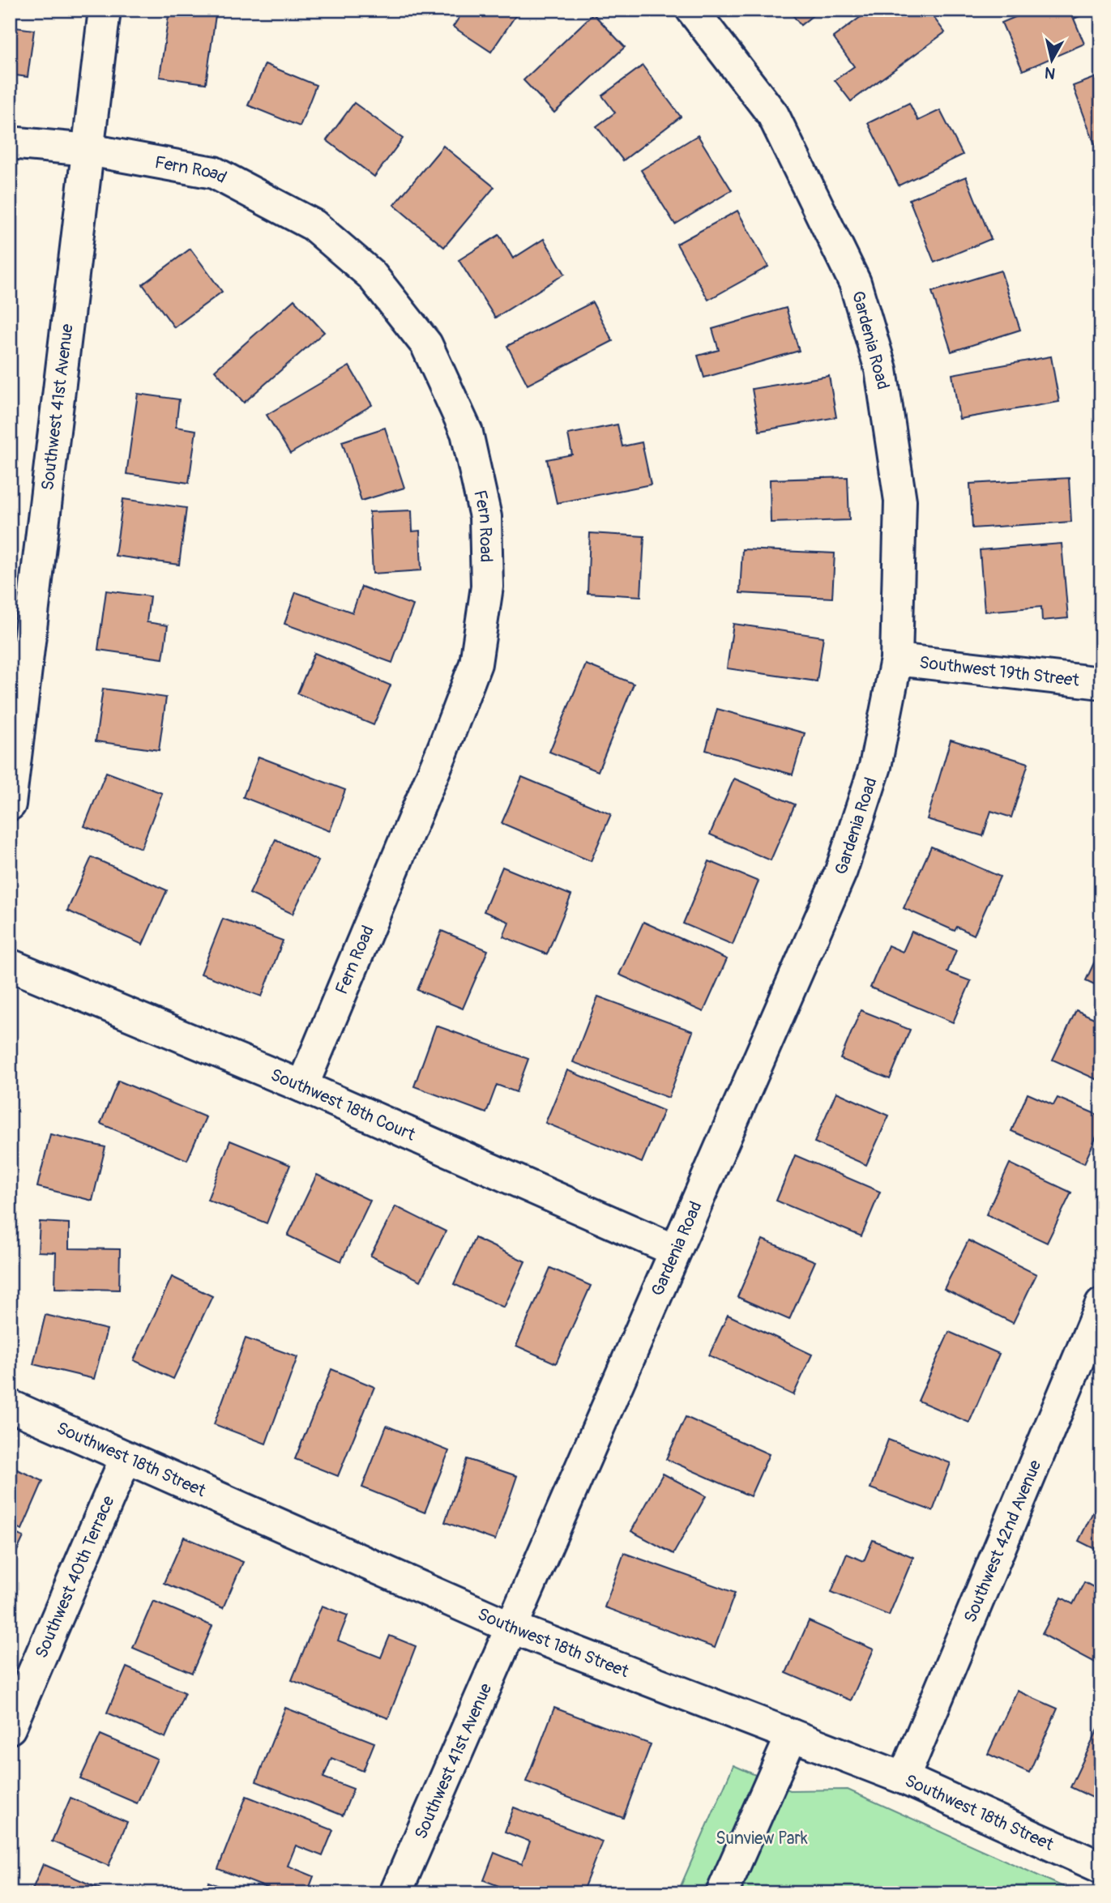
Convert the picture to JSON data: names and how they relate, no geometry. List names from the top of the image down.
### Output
{
  "streets": {
    "street": [
      "Fern Road",
      "Gardenia Road",
      "Southwest 41st Avenue",
      "Southwest 19th Street",
      "Southwest 18th Court",
      "Southwest 18th Street",
      "Southwest 42nd Avenue",
      "Southwest 40th Terrace"
    ]
  },
  "crossings": [
    ["Fern Road", "Southwest 41st Avenue"],
    ["Fern Road", "Southwest 18th Court"],
    ["Gardenia Road", "Southwest 41st Avenue"],
    ["Gardenia Road", "Southwest 19th Street"],
    ["Gardenia Road", "Southwest 18th Court"],
    ["Gardenia Road", "Southwest 18th Street"],
    ["Southwest 41st Avenue", "Southwest 18th Street"],
    ["Southwest 18th Street", "Southwest 42nd Avenue"],
    ["Southwest 18th Street", "Southwest 40th Terrace"]
  ],
  "parks": ["Sunview Park"],
  "north": "bottom"
}
